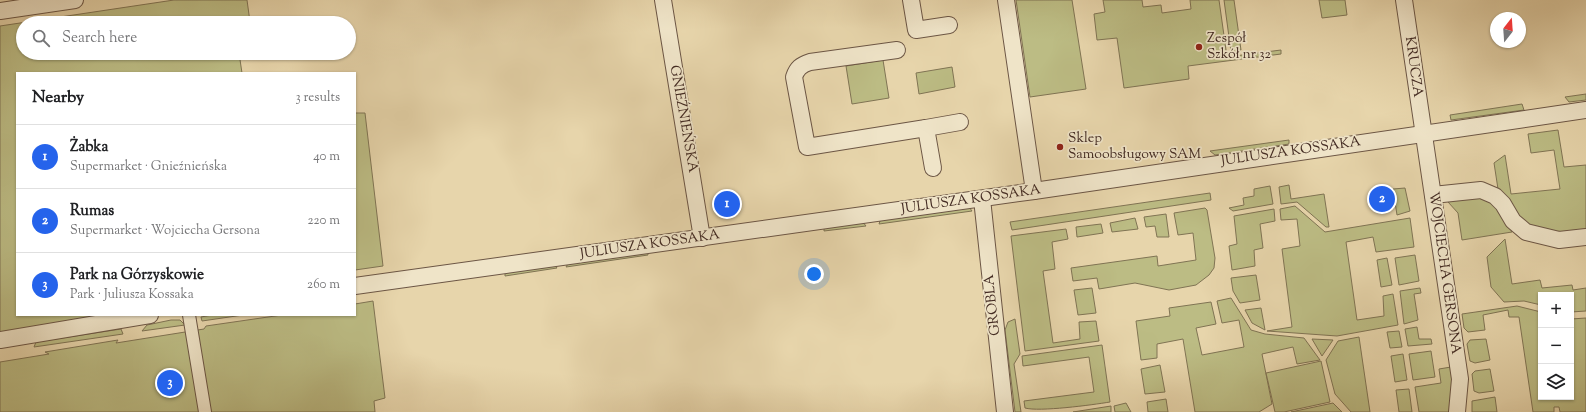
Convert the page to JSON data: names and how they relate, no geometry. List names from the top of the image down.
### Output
{
  "streets": {
    "street": [
      "KRUCZA",
      "GNIEŹNIEŃSKA",
      "JULIUSZA KOSSAKA",
      "WOJCIECHA GERSONA",
      "GROBLA"
    ]
  },
  "crossings": [
    ["KRUCZA", "JULIUSZA KOSSAKA"],
    ["KRUCZA", "WOJCIECHA GERSONA"],
    ["GNIEŹNIEŃSKA", "JULIUSZA KOSSAKA"],
    ["JULIUSZA KOSSAKA", "WOJCIECHA GERSONA"],
    ["JULIUSZA KOSSAKA", "GROBLA"]
  ],
  "places": ["Zespół Szkół nr 32", "Sklep Samoobsługowy SAM"],
  "north": "top",
  "page": {
    "search": "Search here",
    "heading": ["Nearby", "3 results"],
    "list": [
      {
        "mark": "1",
        "name": "Żabka",
        "note": "Supermarket · Gnieźnieńska",
        "value": "40 m"
      },
      {
        "mark": "2",
        "name": "Rumas",
        "note": "Supermarket · Wojciecha Gersona",
        "value": "220 m"
      },
      {
        "mark": "3",
        "name": "Park na Górzyskowie",
        "note": "Park · Juliusza Kossaka",
        "value": "260 m"
      }
    ],
    "pins": ["2", "1", "3"],
    "map_buttons": ["+", "−"]
  }
}
